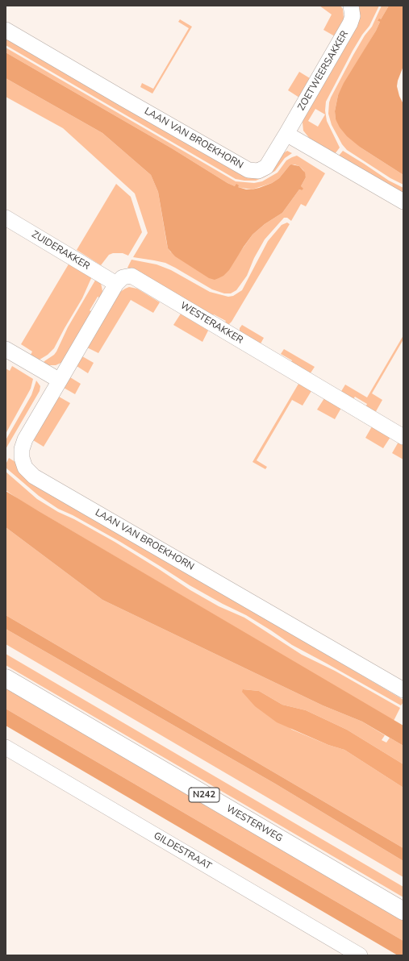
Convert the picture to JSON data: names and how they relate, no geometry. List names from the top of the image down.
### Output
{
  "streets": {
    "main road": ["N242", "WESTERWEG"],
    "street": [
      "ZOETWEERSAKKER",
      "LAAN VAN BROEKHORN",
      "ZUIDERAKKER",
      "WESTERAKKER",
      "GILDESTRAAT"
    ]
  },
  "crossings": [
    ["ZOETWEERSAKKER", "LAAN VAN BROEKHORN"],
    ["LAAN VAN BROEKHORN", "WESTERAKKER"],
    ["ZUIDERAKKER", "WESTERAKKER"]
  ]
}
